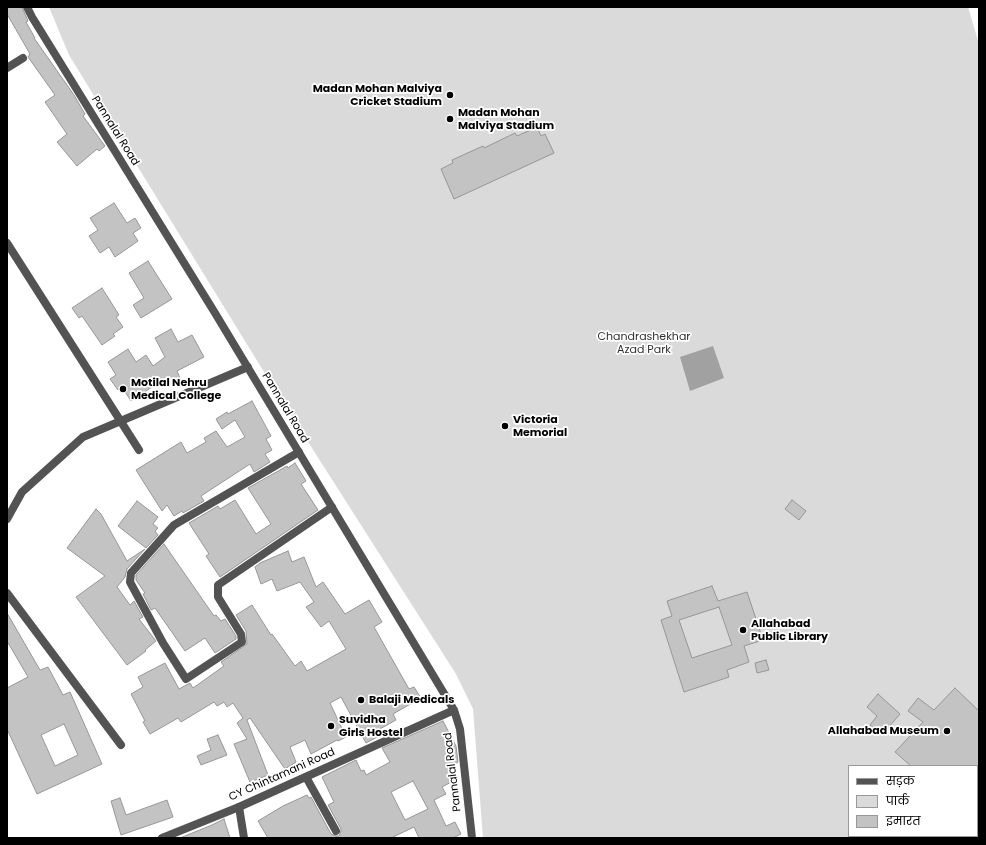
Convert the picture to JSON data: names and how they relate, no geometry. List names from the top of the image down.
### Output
{
  "streets": {
    "street": ["Pannalal Road", "CY Chintamani Road"]
  },
  "crossings": [
    ["Pannalal Road", "CY Chintamani Road"]
  ],
  "parks": ["Chandrashekhar Azad Park"],
  "places": [
    "Madan Mohan Malviya Cricket Stadium",
    "Madan Mohan Malviya Stadium",
    "Motilal Nehru Medical College",
    "Victoria Memorial",
    "Allahabad Public Library",
    "Balaji Medicals",
    "Suvidha Girls Hostel",
    "Allahabad Museum"
  ],
  "legend": ["सड़क", "पार्क", "इमारत"]
}
